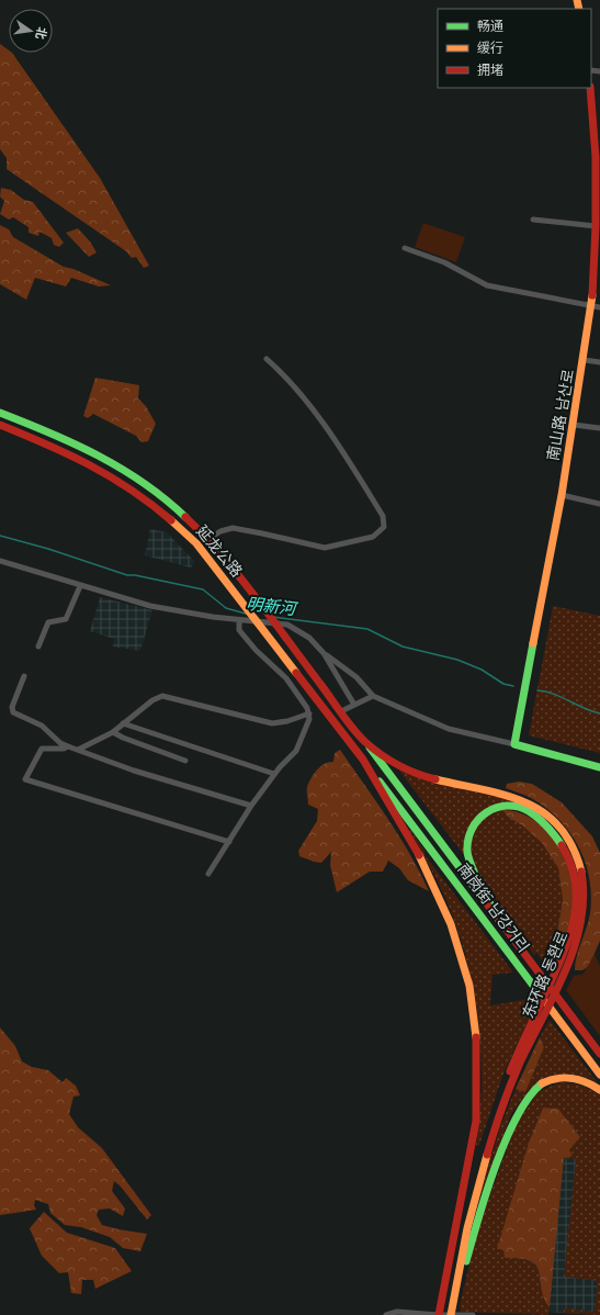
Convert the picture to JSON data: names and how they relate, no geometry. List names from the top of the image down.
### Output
{
  "streets": {
    "main road": [
      "南山路 남산로",
      "延龙公路",
      "南岗街 남강거리",
      "东环路 동환로"
    ]
  },
  "crossings": [
    ["延龙公路", "南岗街 남강거리"],
    ["延龙公路", "东环路 동환로"],
    ["南岗街 남강거리", "东环路 동환로"]
  ],
  "water": ["明新河"],
  "legend": ["畅通", "缓行", "拥堵"],
  "north": "right"
}
